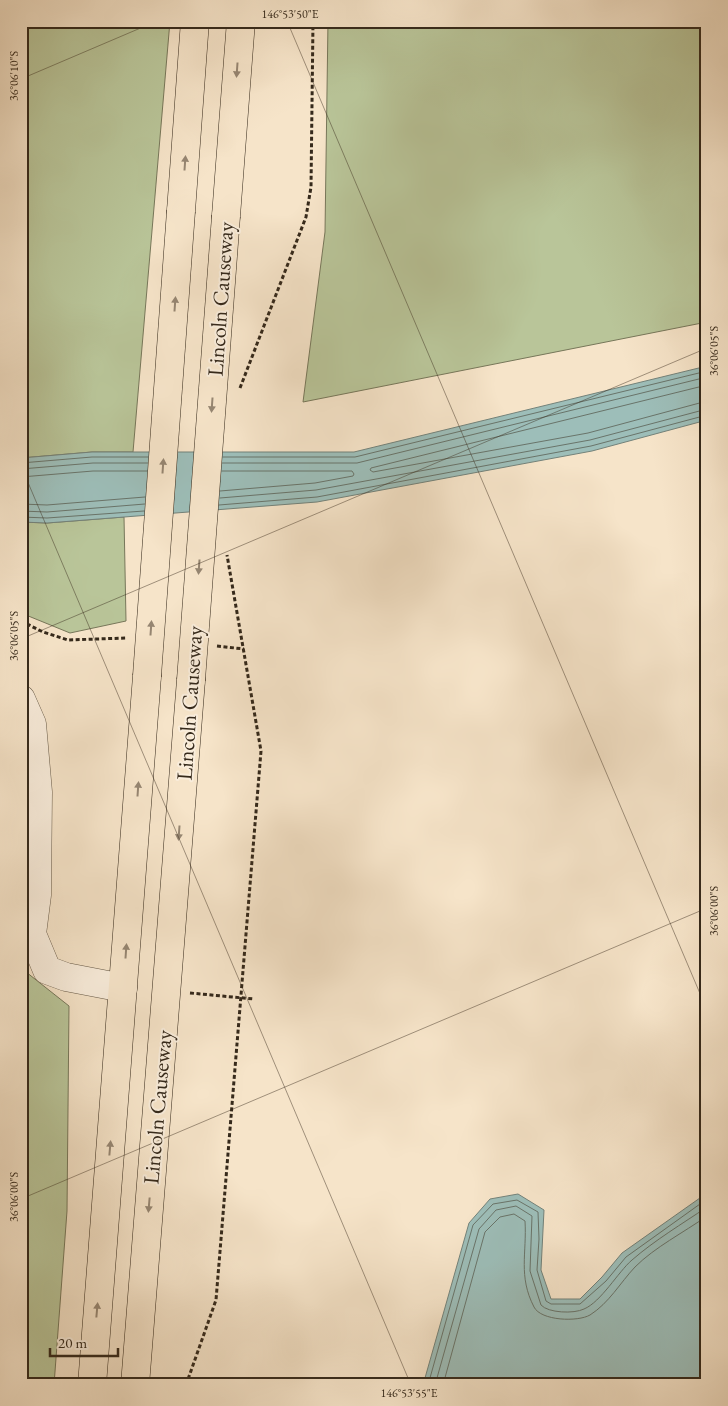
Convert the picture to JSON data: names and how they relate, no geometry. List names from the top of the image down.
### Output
{
  "streets": {
    "main road": ["Lincoln Causeway"]
  },
  "scale_bar": "20 m",
  "coordinates": [
    "146°53'50\"E",
    "36°06'10\"S",
    "36°06'05\"S",
    "36°06'00\"S",
    "146°53'55\"E"
  ]
}
